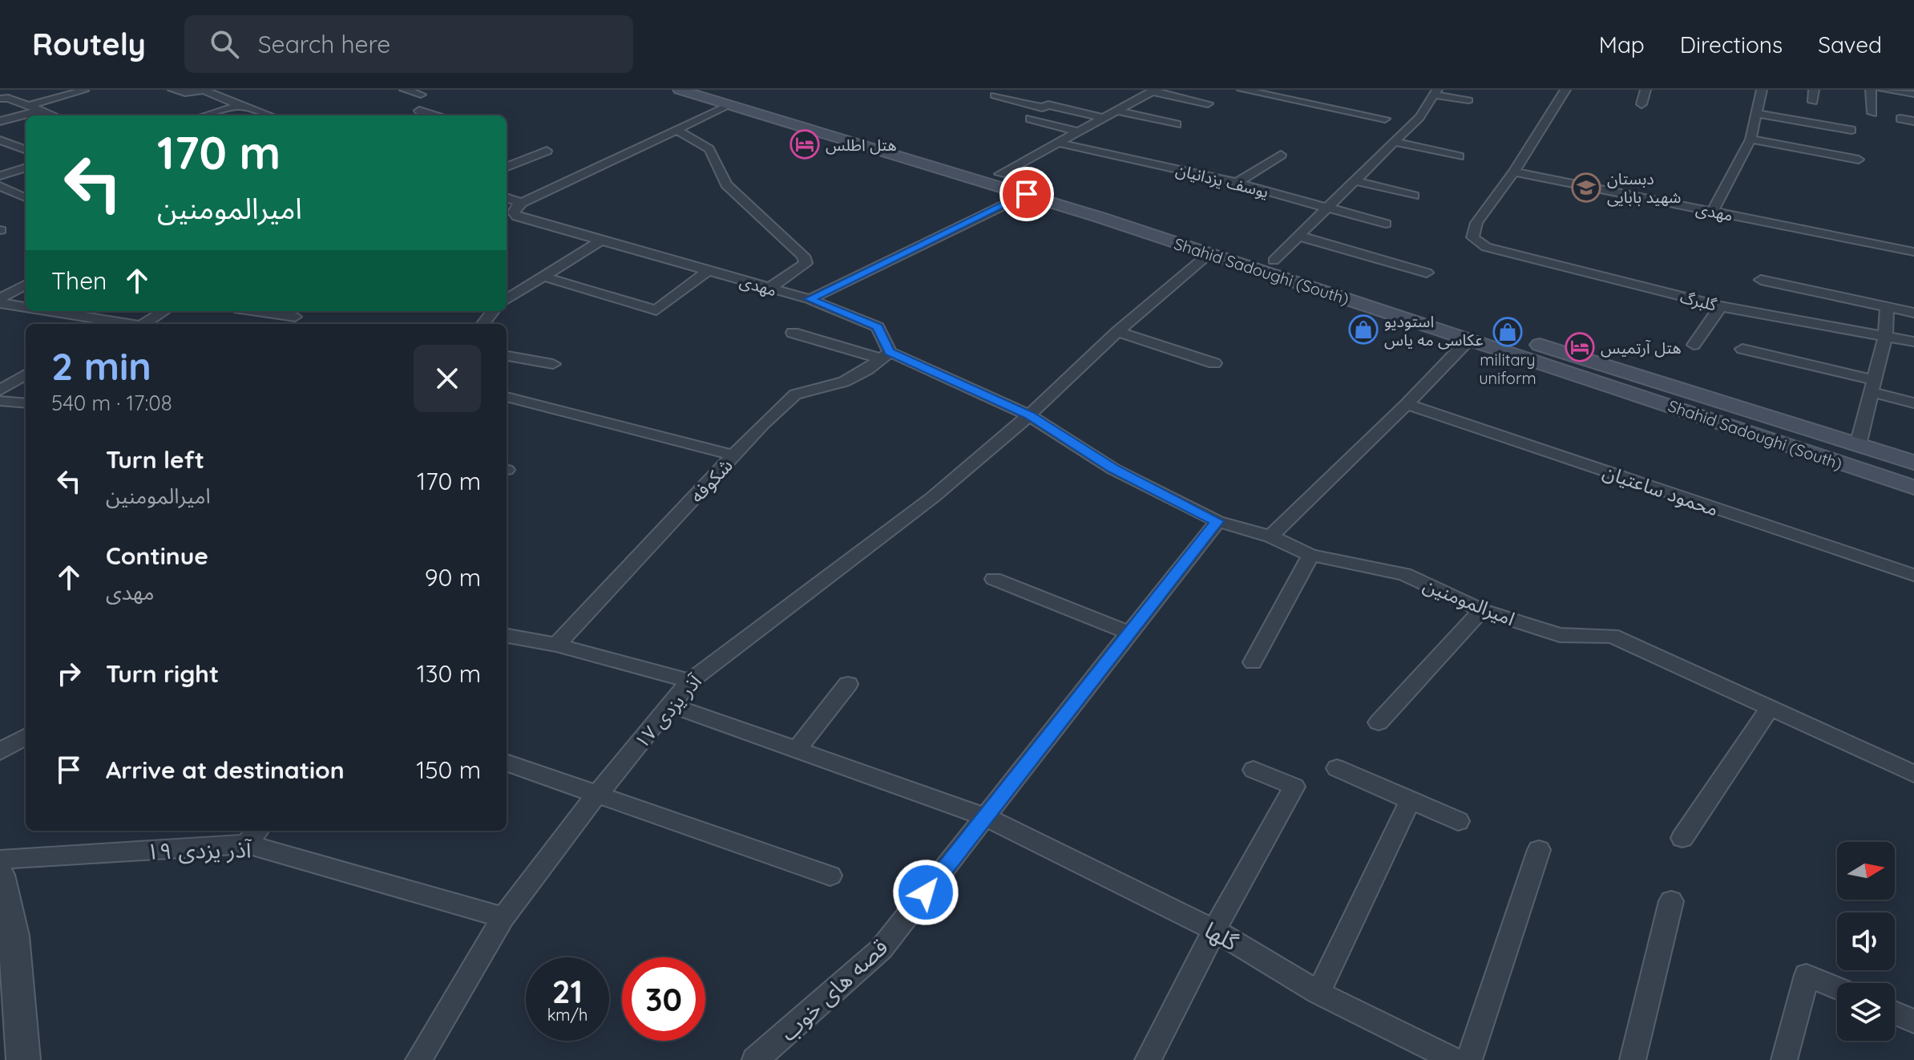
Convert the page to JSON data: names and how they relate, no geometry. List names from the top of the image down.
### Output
{
  "streets": {
    "main road": ["Shahid Sadoughi (South)"],
    "street": [
      "یوسف یزدانیان",
      "مهدی",
      "گلبرگ",
      "شکوفه",
      "محمود ساعتیان",
      "امیرالمومنین",
      "آذر یزدی ۱۷",
      "آذر یزدی ۱۹",
      "گلها",
      "قصه های خوب"
    ]
  },
  "crossings": [
    ["مهدی", "گلبرگ"],
    ["مهدی", "شکوفه"],
    ["Shahid Sadoughi (South)", "آذر یزدی ۱۷"],
    ["امیرالمومنین", "آذر یزدی ۱۷"],
    ["امیرالمومنین", "قصه های خوب"],
    ["آذر یزدی ۱۷", "آذر یزدی ۱۹"],
    ["آذر یزدی ۱۷", "گلها"],
    ["گلها", "قصه های خوب"]
  ],
  "places": {
    "hotel": ["هتل اطلس", "هتل آرتمیس"],
    "school or university": ["دبستان شهید بابایی"],
    "shop": ["استودیو عکاسی مه یاس", "military uniform"]
  },
  "north": "right",
  "page": {
    "header": "Routely",
    "search": "Search here",
    "nav": ["Map", "Directions", "Saved"],
    "turn": ["170 m", "امیرالمومنین"],
    "then": "Then",
    "heading": ["2 min", "540 m · 17:08"],
    "list": [
      {
        "name": "Turn left",
        "note": "امیرالمومنین",
        "value": "170 m"
      },
      {
        "name": "Continue",
        "note": "مهدی",
        "value": "90 m"
      },
      {
        "name": "Turn right",
        "value": "130 m"
      },
      {
        "name": "Arrive at destination",
        "value": "150 m"
      }
    ],
    "speed": "21 km/h",
    "limit": "30"
  }
}
